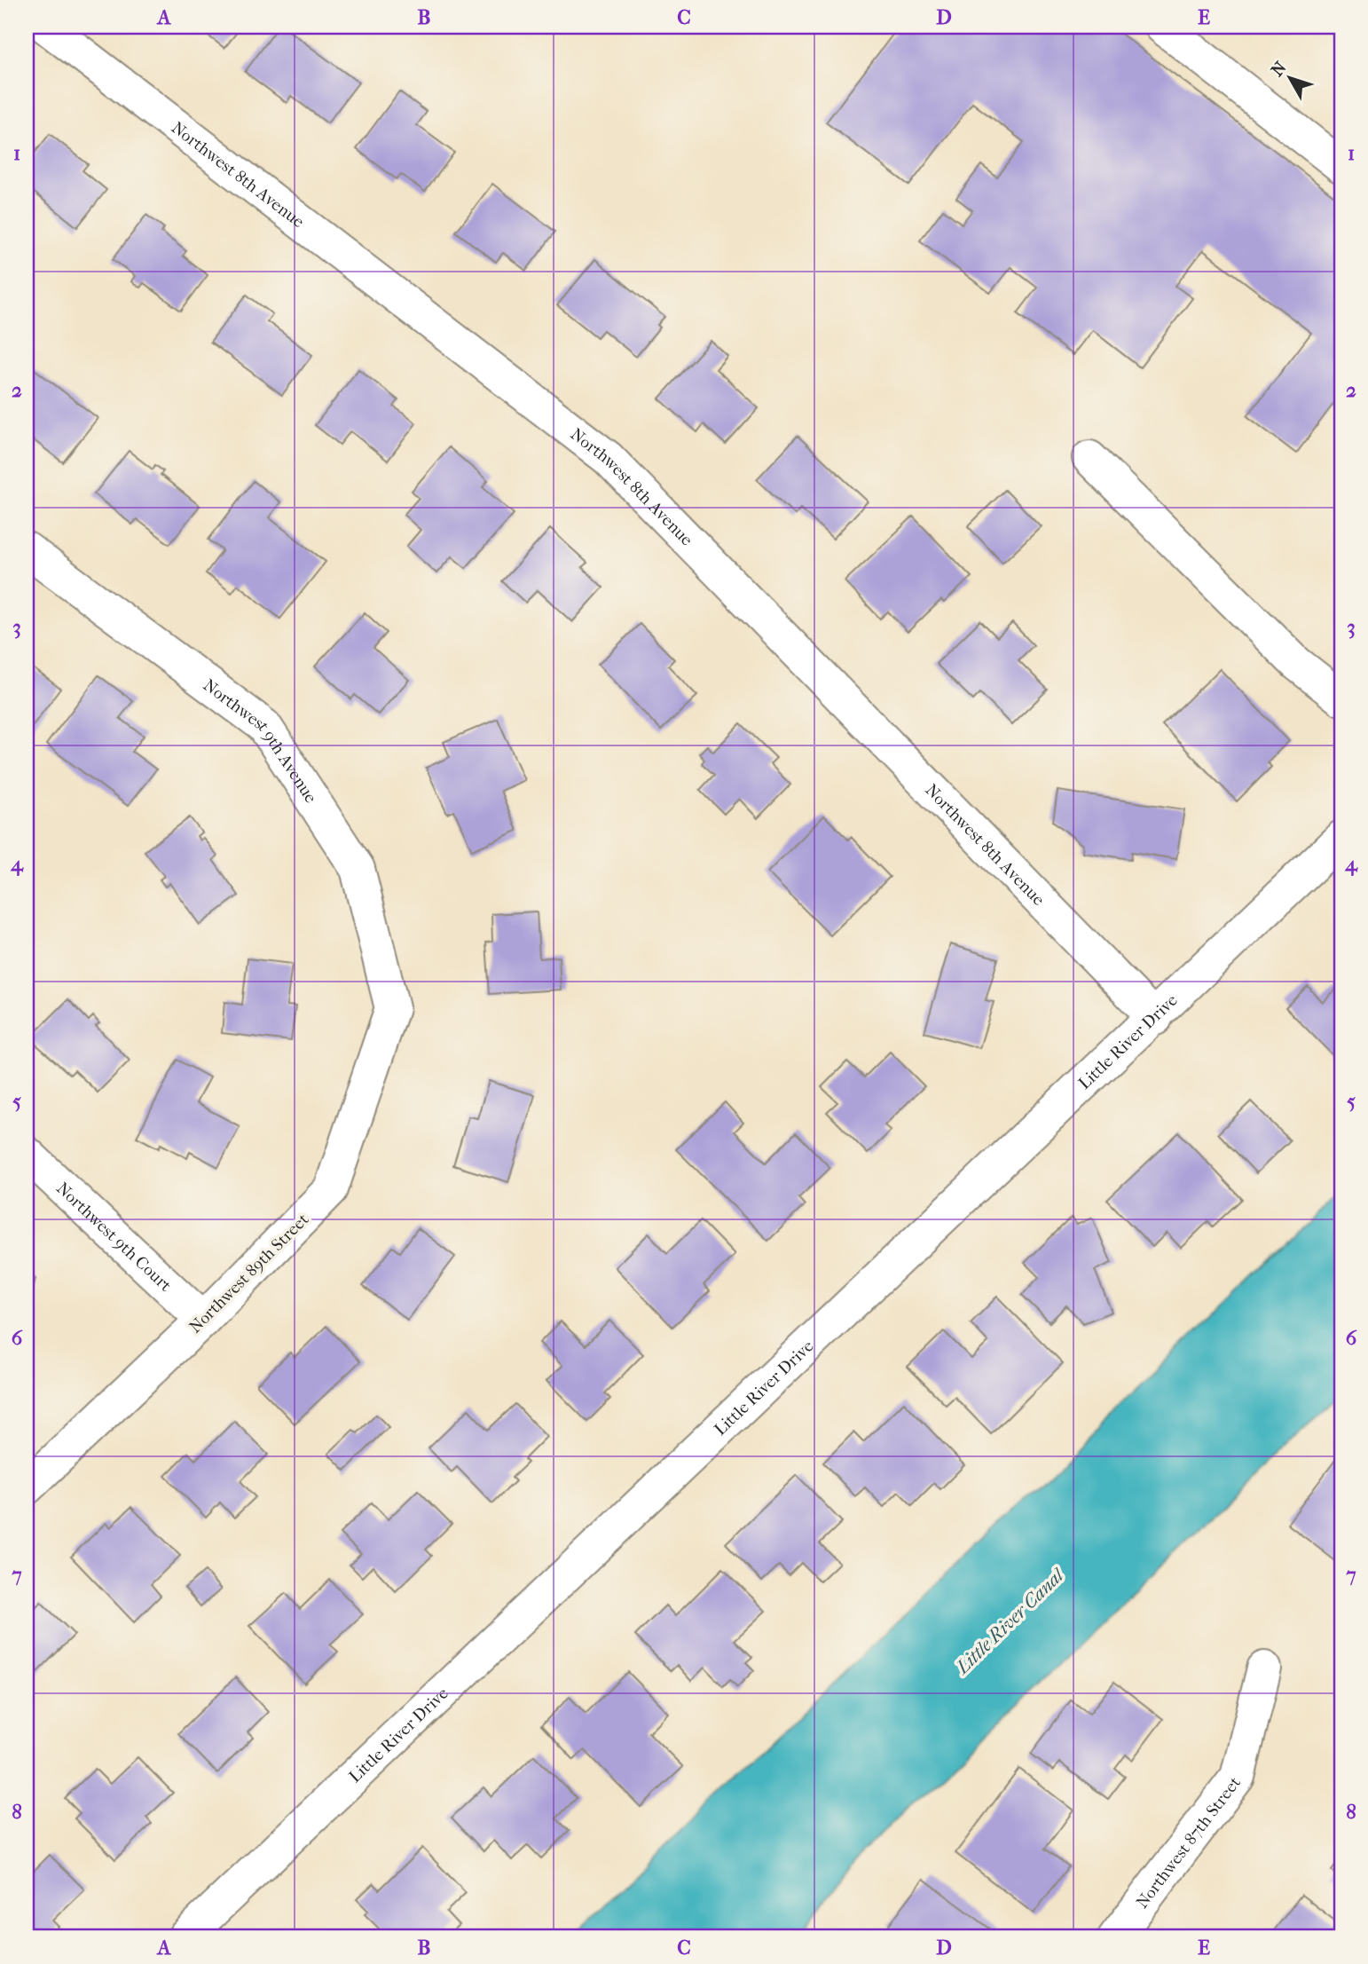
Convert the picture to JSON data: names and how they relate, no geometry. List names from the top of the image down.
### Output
{
  "streets": {
    "street": [
      "Northwest 8th Avenue",
      "Northwest 9th Avenue",
      "Little River Drive",
      "Northwest 9th Court",
      "Northwest 89th Street",
      "Northwest 87th Street"
    ]
  },
  "crossings": [
    ["Northwest 8th Avenue", "Little River Drive"],
    ["Northwest 9th Avenue", "Northwest 89th Street"],
    ["Northwest 9th Court", "Northwest 89th Street"]
  ],
  "water": ["Little River Canal"],
  "north": "top left",
  "grid": {
    "columns": [
      "A",
      "B",
      "C",
      "D",
      "E"
    ],
    "rows": [
      "1",
      "2",
      "3",
      "4",
      "5",
      "6",
      "7",
      "8"
    ]
  }
}
